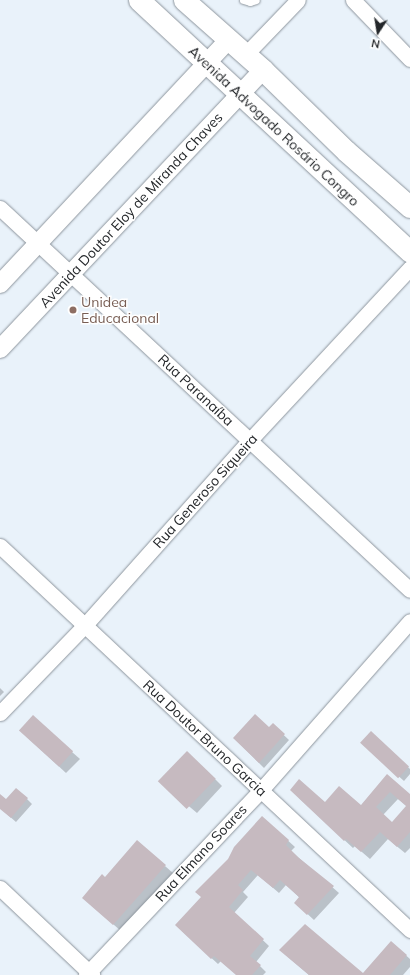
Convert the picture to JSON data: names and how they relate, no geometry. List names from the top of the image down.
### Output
{
  "streets": {
    "main road": ["Avenida Advogado Rosário Congro"],
    "street": [
      "Avenida Doutor Eloy de Miranda Chaves",
      "Rua Paranaíba",
      "Rua Generoso Siqueira",
      "Rua Doutor Bruno Garcia",
      "Rua Elmano Soares"
    ]
  },
  "crossings": [
    ["Avenida Advogado Rosário Congro", "Avenida Doutor Eloy de Miranda Chaves"],
    ["Avenida Doutor Eloy de Miranda Chaves", "Rua Paranaíba"],
    ["Rua Paranaíba", "Rua Generoso Siqueira"],
    ["Rua Generoso Siqueira", "Rua Doutor Bruno Garcia"],
    ["Rua Doutor Bruno Garcia", "Rua Elmano Soares"]
  ],
  "places": ["Unidea Educacional"],
  "north": "bottom"
}
